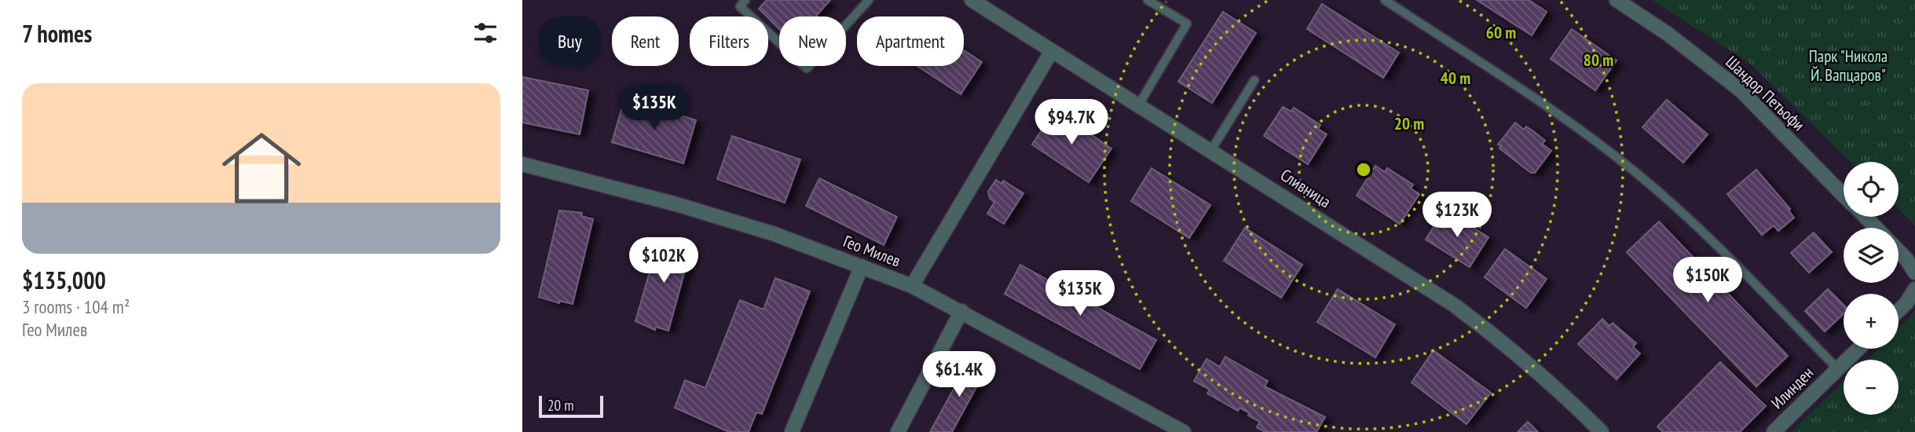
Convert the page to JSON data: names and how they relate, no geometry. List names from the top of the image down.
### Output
{
  "streets": {
    "street": [
      "Шандор Петьофи",
      "Сливница",
      "Гео Милев",
      "Илинден"
    ]
  },
  "parks": ["Парк \"Никола Й. Вапцаров\""],
  "scale_bar": "20 m",
  "page": {
    "heading": "7 homes",
    "chip": [
      "Buy",
      "Rent",
      "Filters",
      "New",
      "Apartment"
    ],
    "list": [
      {
        "name": "$135,000",
        "note": "3 rooms · 104 m² · Гео Милев"
      }
    ],
    "price": [
      "$135K",
      "$94.7K",
      "$123K",
      "$102K",
      "$150K",
      "$135K",
      "$61.4K"
    ],
    "map_buttons": ["+", "−"],
    "scale": "20 m"
  },
  "rings": [
    "60 m",
    "80 m",
    "40 m",
    "20 m"
  ]
}
